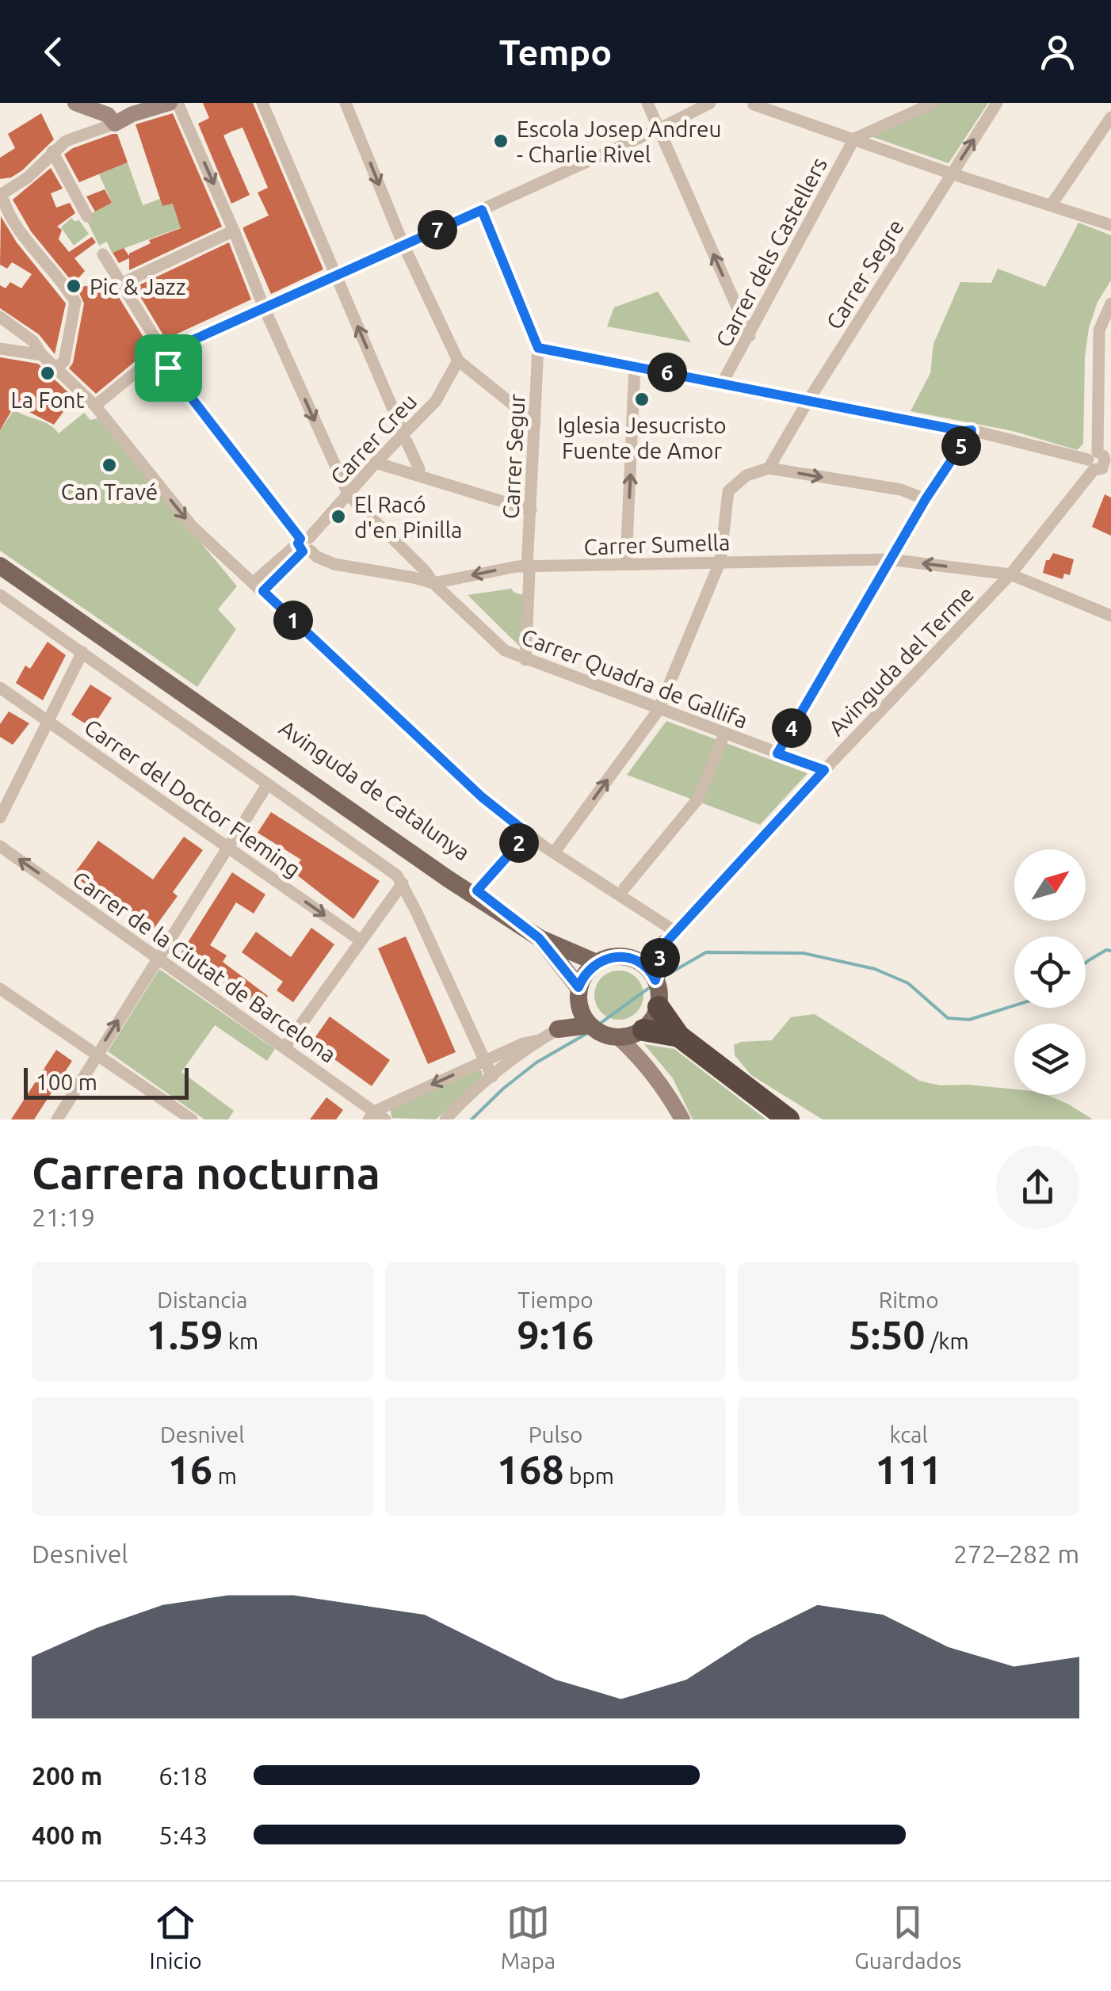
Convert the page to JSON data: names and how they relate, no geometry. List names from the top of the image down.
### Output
{
  "streets": {
    "main road": ["Avinguda de Catalunya"],
    "street": [
      "Carrer dels Castellers",
      "Carrer Segre",
      "Carrer Creu",
      "Carrer Segur",
      "Carrer Sumella",
      "Avinguda del Terme",
      "Carrer Quadra de Gallifa",
      "Carrer del Doctor Fleming",
      "Carrer de la Ciutat de Barcelona"
    ]
  },
  "crossings": [
    ["Carrer Creu", "Carrer Sumella"],
    ["Carrer Creu", "Carrer Quadra de Gallifa"],
    ["Carrer Segur", "Carrer Sumella"],
    ["Carrer Segur", "Carrer Quadra de Gallifa"],
    ["Carrer Sumella", "Avinguda del Terme"],
    ["Carrer Sumella", "Carrer Quadra de Gallifa"],
    ["Avinguda del Terme", "Carrer Quadra de Gallifa"]
  ],
  "one_way": ["Carrer de la Ciutat de Barcelona"],
  "places": [
    "Escola Josep Andreu - Charlie Rivel",
    "Pic & Jazz",
    "La Font",
    "Iglesia Jesucristo Fuente de Amor",
    "Can Travé",
    "El Racó d'en Pinilla"
  ],
  "scale_bar": "100 m",
  "north": "top right",
  "page": {
    "header": "Tempo",
    "pins": [
      "7",
      "6",
      "5",
      "1",
      "4",
      "2",
      "3"
    ],
    "scale": "100 m",
    "heading": ["Carrera nocturna", "21:19"],
    "stats": [
      ["Distancia", "1.59 km"],
      ["Tiempo", "9:16"],
      ["Ritmo", "5:50 /km"],
      ["Desnivel", "16 m"],
      ["Pulso", "168 bpm"],
      ["kcal", "111"]
    ],
    "chart": ["Desnivel", "272–282 m"],
    "list": [
      {
        "name": "200 m",
        "note": "6:18"
      },
      {
        "name": "400 m",
        "note": "5:43"
      }
    ],
    "tabs": ["Inicio", "Mapa", "Guardados"]
  }
}
